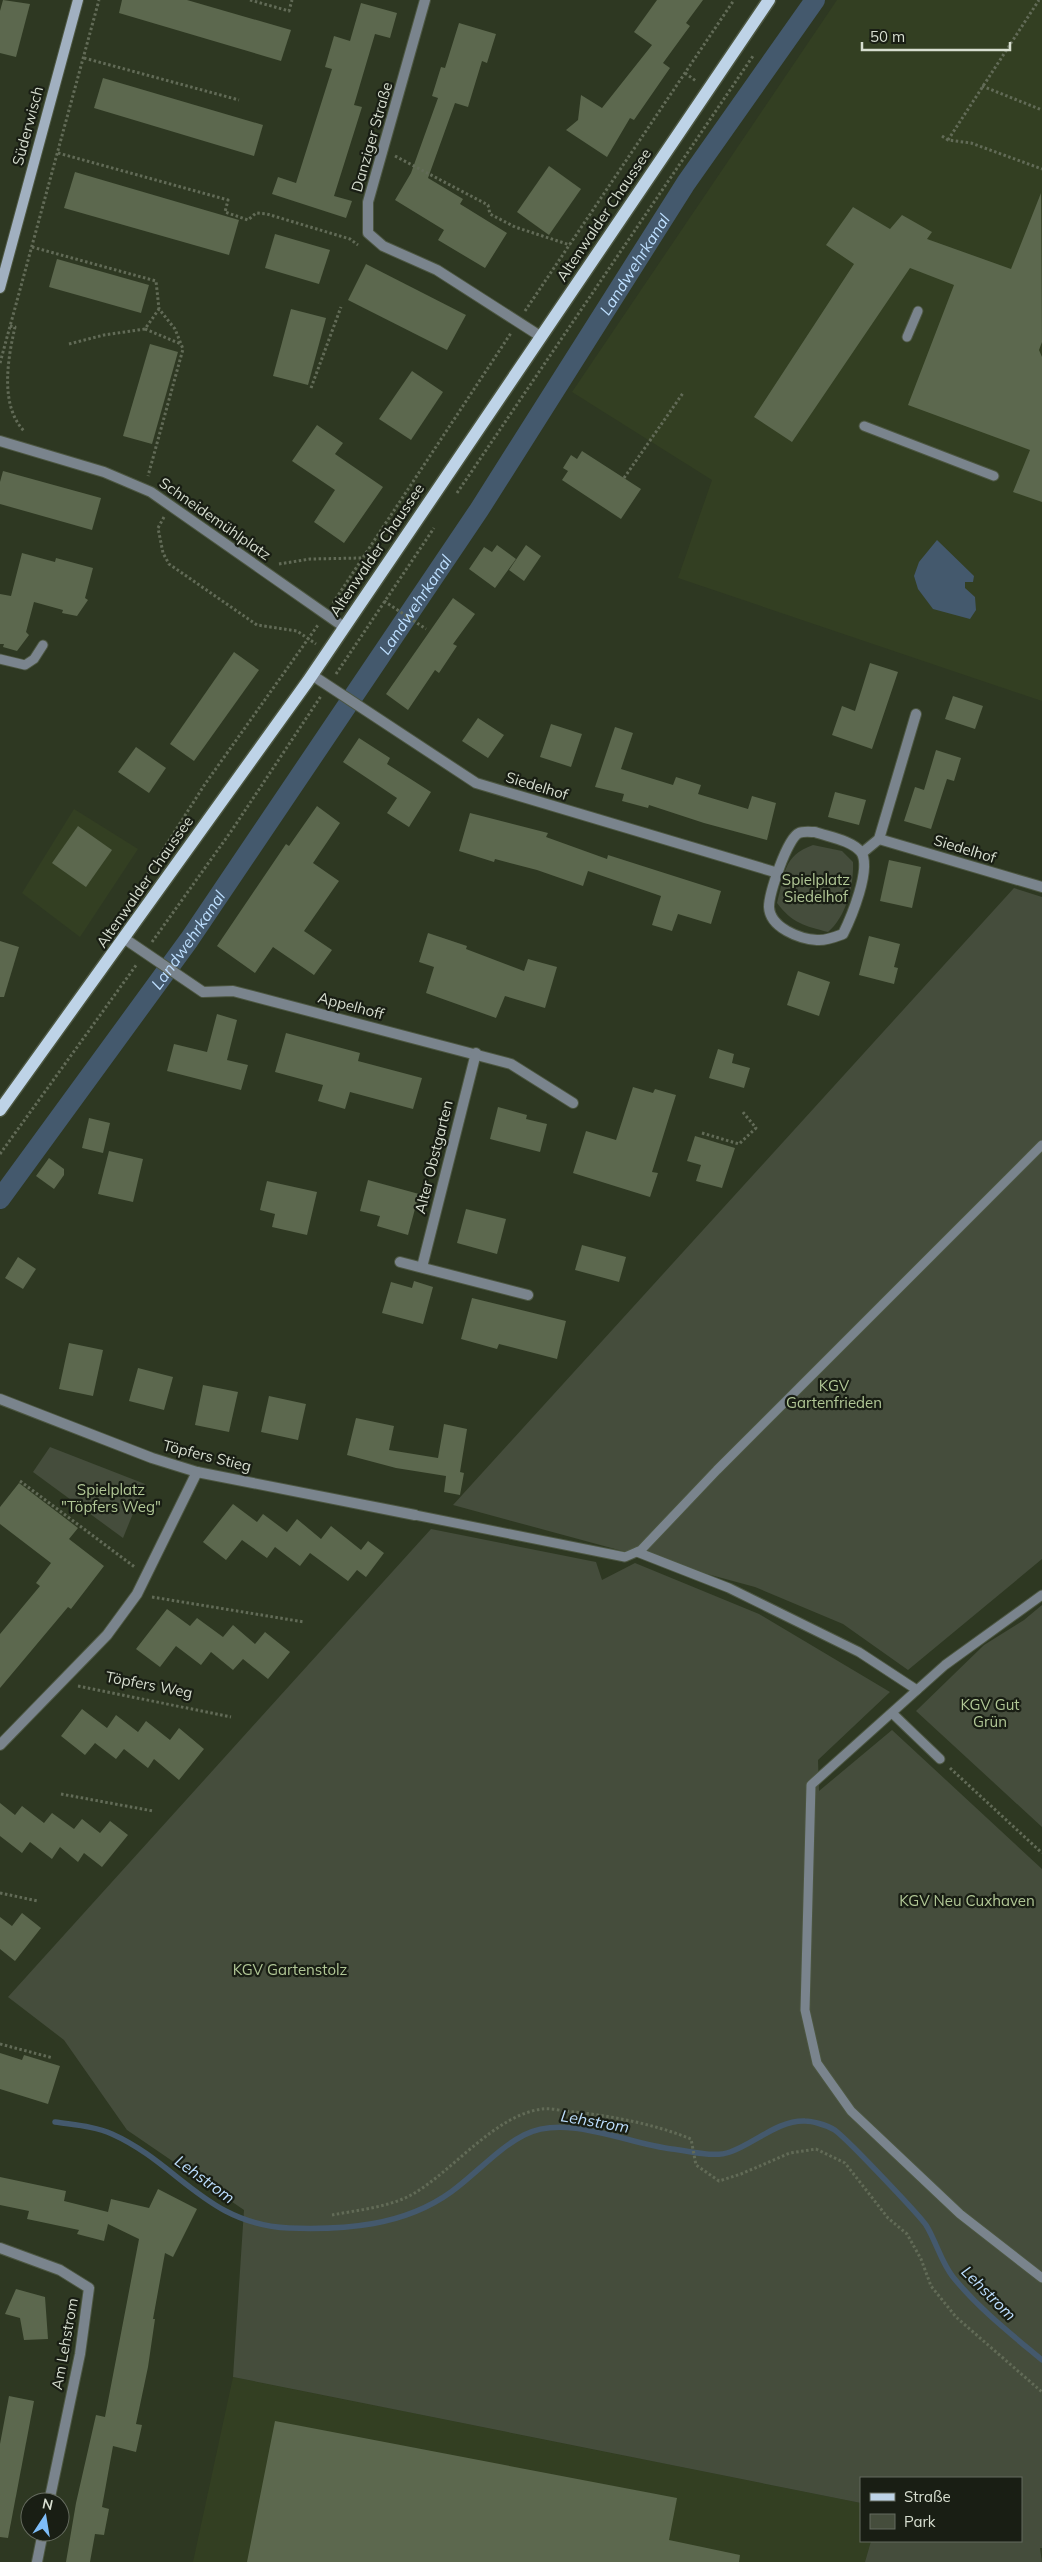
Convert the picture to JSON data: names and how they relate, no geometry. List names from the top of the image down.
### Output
{
  "streets": {
    "main road": ["Altenwalder Chaussee"],
    "street": [
      "Süderwisch",
      "Danziger Straße",
      "Schneidemühlplatz",
      "Siedelhof",
      "Appelhoff",
      "Alter Obstgarten",
      "Töpfers Stieg",
      "Am Lehstrom"
    ],
    "path": ["Töpfers Weg"]
  },
  "crossings": [
    ["Danziger Straße", "Altenwalder Chaussee"],
    ["Altenwalder Chaussee", "Schneidemühlplatz"],
    ["Altenwalder Chaussee", "Siedelhof"],
    ["Altenwalder Chaussee", "Appelhoff"],
    ["Appelhoff", "Alter Obstgarten"]
  ],
  "water": ["Landwehrkanal", "Lehstrom"],
  "parks": [
    "Spielplatz Siedelhof",
    "KGV Gartenfrieden",
    "Spielplatz \"Töpfers Weg\"",
    "KGV Gut Grün",
    "KGV Neu Cuxhaven",
    "KGV Gartenstolz"
  ],
  "legend": ["Straße", "Park"],
  "scale_bar": "50 m",
  "north": "top"
}
